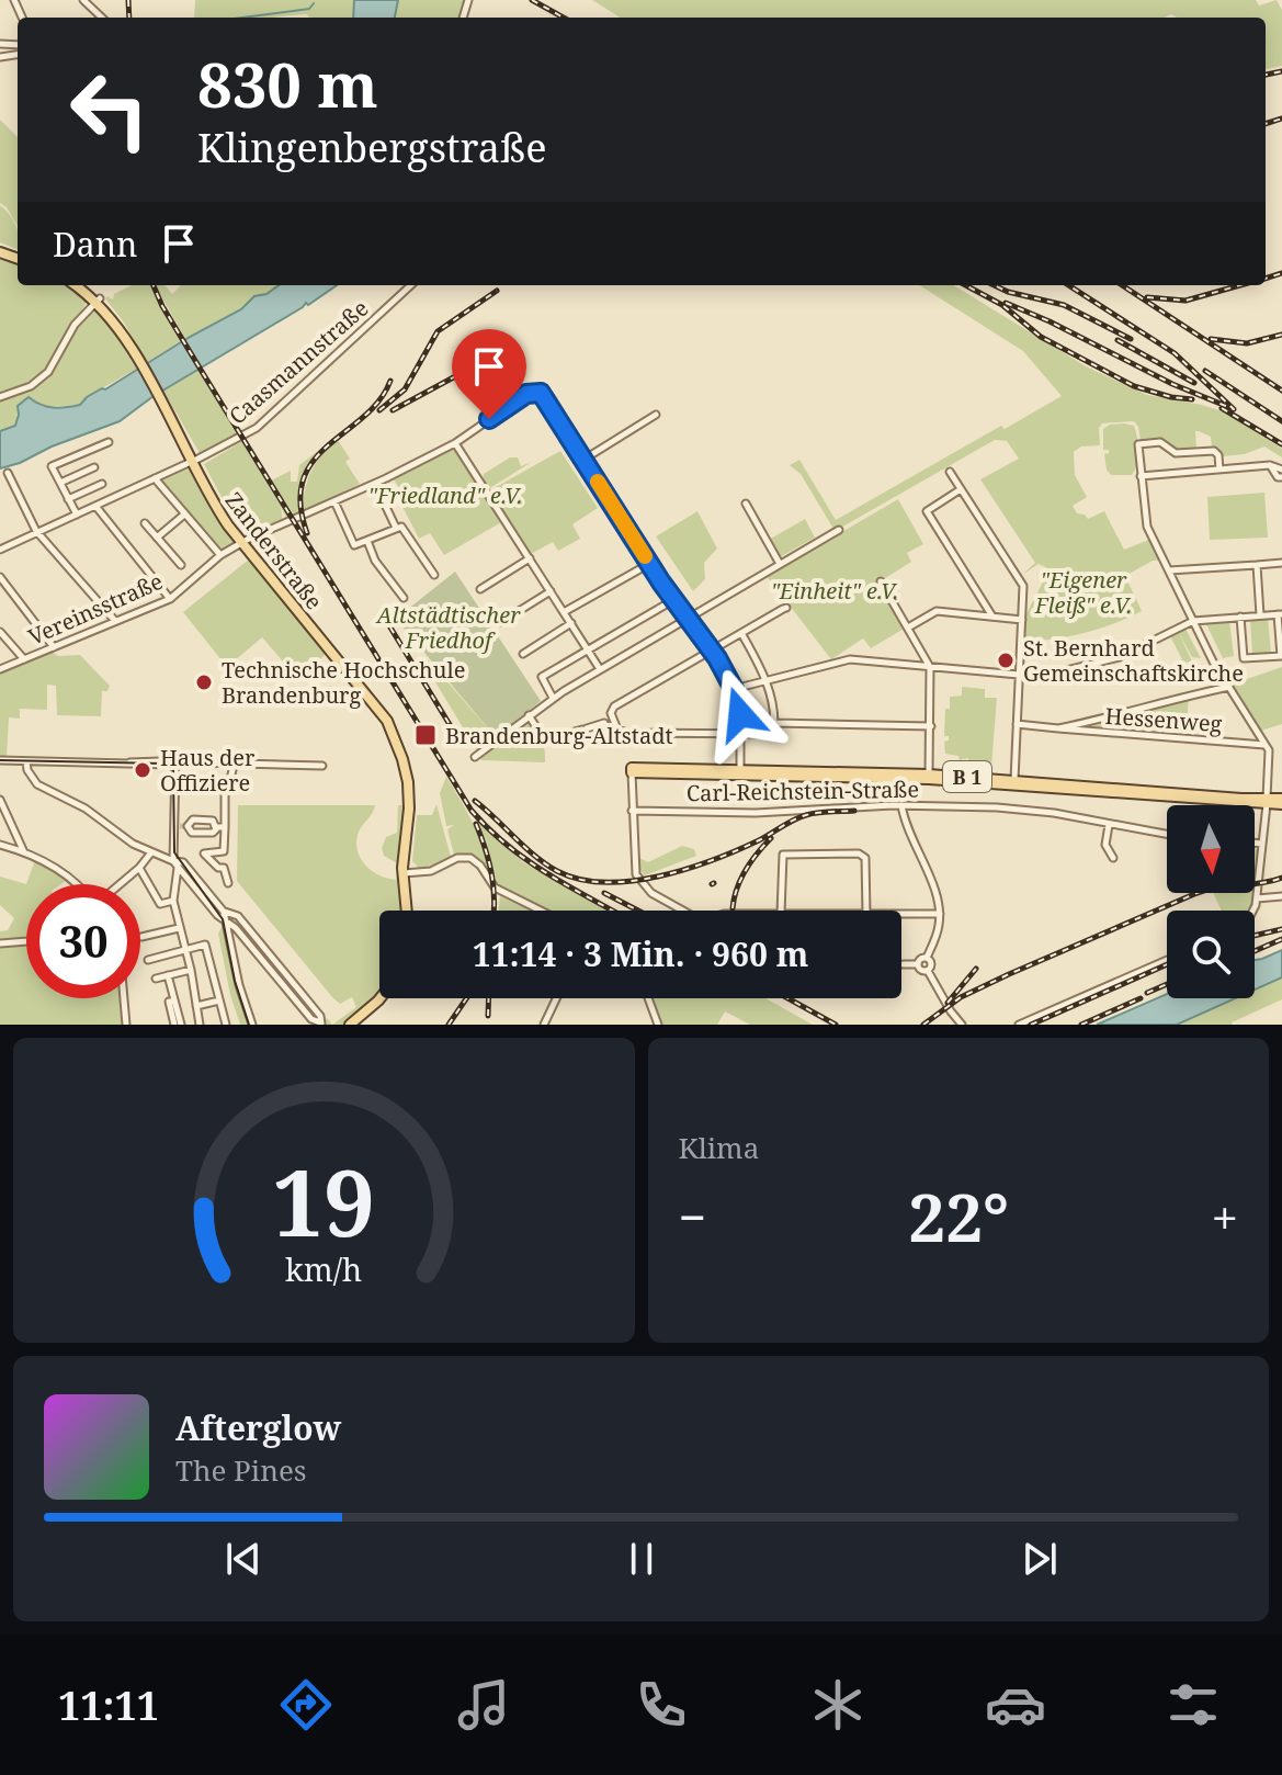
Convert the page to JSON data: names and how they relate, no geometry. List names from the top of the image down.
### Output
{
  "streets": {
    "main road": ["Zanderstraße", "B 1"],
    "street": [
      "Caasmannstraße",
      "Vereinsstraße",
      "Hessenweg",
      "Carl-Reichstein-Straße"
    ]
  },
  "crossings": [
    ["Caasmannstraße", "Zanderstraße"],
    ["Zanderstraße", "Vereinsstraße"]
  ],
  "parks": [
    "\"Friedland\" e.V.",
    "\"Eigener Fleiß\" e.V.",
    "\"Einheit\" e.V.",
    "Altstädtischer Friedhof"
  ],
  "places": {
    "other": ["St. Bernhard Gemeinschaftskirche", "Technische Hochschule Brandenburg", "Haus der Offiziere"],
    "transit": ["Brandenburg-Altstadt"]
  },
  "north": "bottom",
  "page": {
    "turn": ["830 m", "Klingenbergstraße"],
    "then": "Dann",
    "limit": "30",
    "trip": "11:14 · 3 Min. · 960 m",
    "tile": "Klima",
    "heat": ["−", "22°", "+"],
    "song": ["Afterglow", "The Pines"],
    "tabs": "11:11",
    "gauge": ["19", "km/h"]
  }
}
